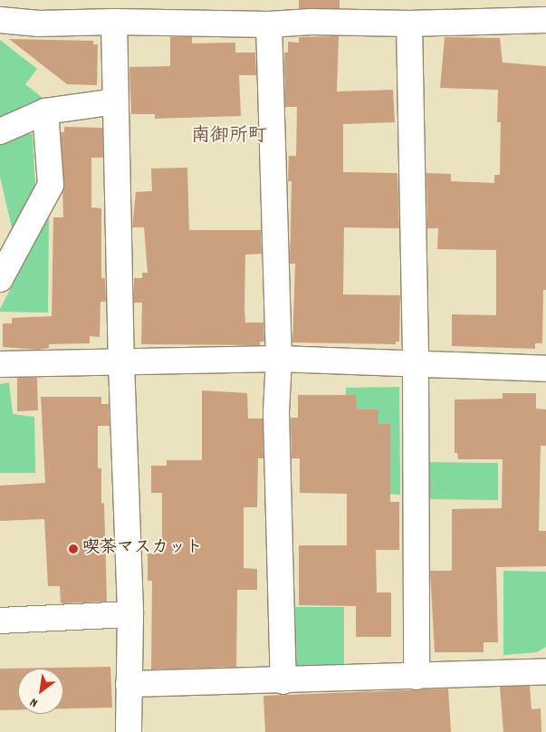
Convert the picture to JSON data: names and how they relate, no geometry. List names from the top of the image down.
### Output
{
  "districts": ["南御所町"],
  "places": ["喫茶マスカット"],
  "north": "bottom left"
}
